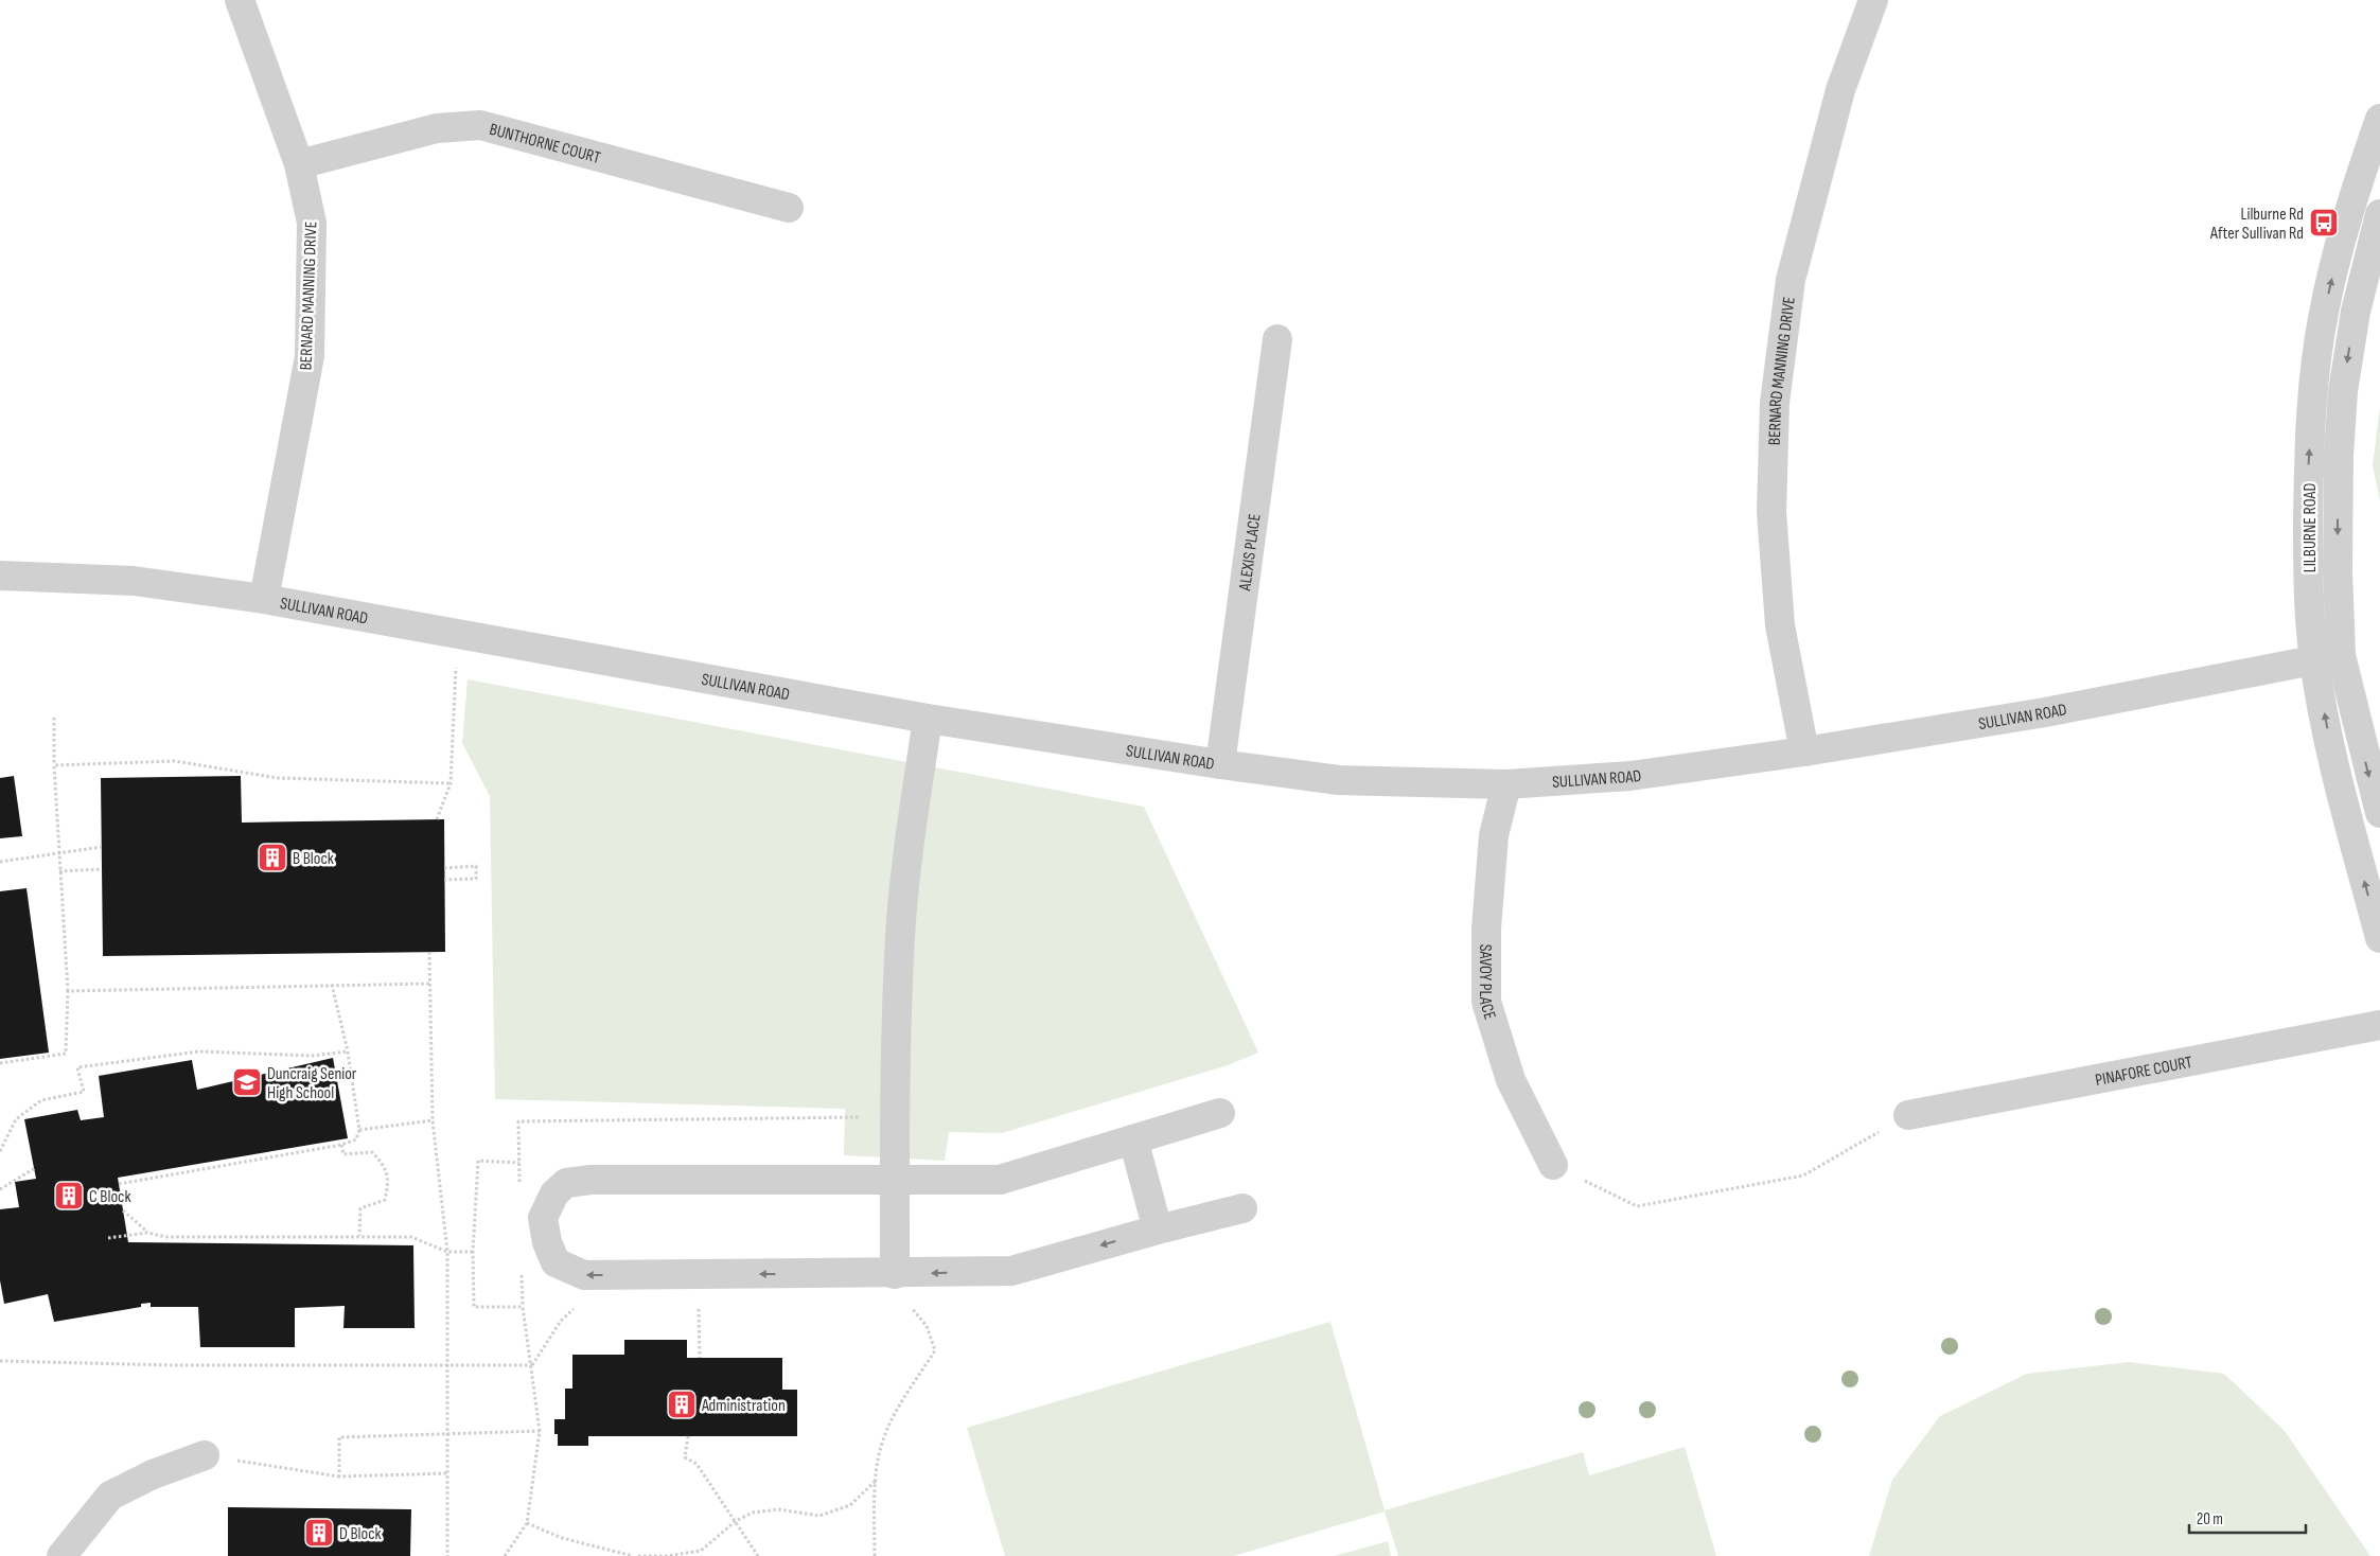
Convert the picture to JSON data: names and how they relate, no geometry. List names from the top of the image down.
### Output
{
  "streets": {
    "street": [
      "BUNTHORNE COURT",
      "BERNARD MANNING DRIVE",
      "LILBURNE ROAD",
      "ALEXIS PLACE",
      "SULLIVAN ROAD",
      "SAVOY PLACE",
      "PINAFORE COURT"
    ]
  },
  "crossings": [
    ["BUNTHORNE COURT", "BERNARD MANNING DRIVE"],
    ["BERNARD MANNING DRIVE", "SULLIVAN ROAD"],
    ["LILBURNE ROAD", "SULLIVAN ROAD"],
    ["ALEXIS PLACE", "SULLIVAN ROAD"],
    ["SULLIVAN ROAD", "SAVOY PLACE"]
  ],
  "places": {
    "bus stop": ["Lilburne Rd After Sullivan Rd"],
    "building": [
      "B Block",
      "C Block",
      "Administration",
      "D Block"
    ],
    "school or university": ["Duncraig Senior High School"]
  },
  "scale_bar": "20 m"
}
